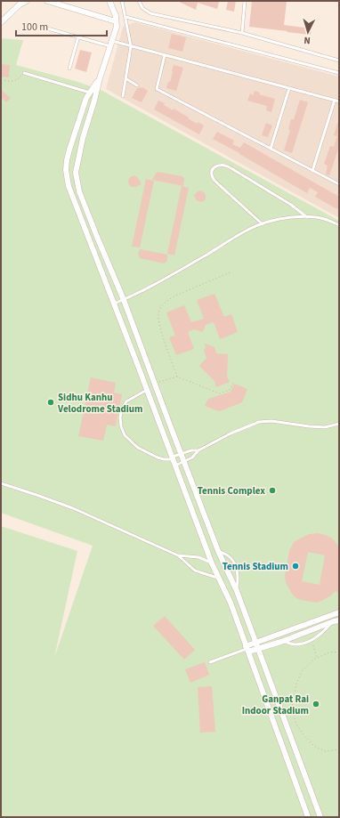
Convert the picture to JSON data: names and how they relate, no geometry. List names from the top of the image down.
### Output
{
  "places": [
    "Sidhu Kanhu Velodrome Stadium",
    "Tennis Complex",
    "Tennis Stadium",
    "Ganpat Rai Indoor Stadium"
  ],
  "scale_bar": "100 m",
  "north": "bottom"
}
